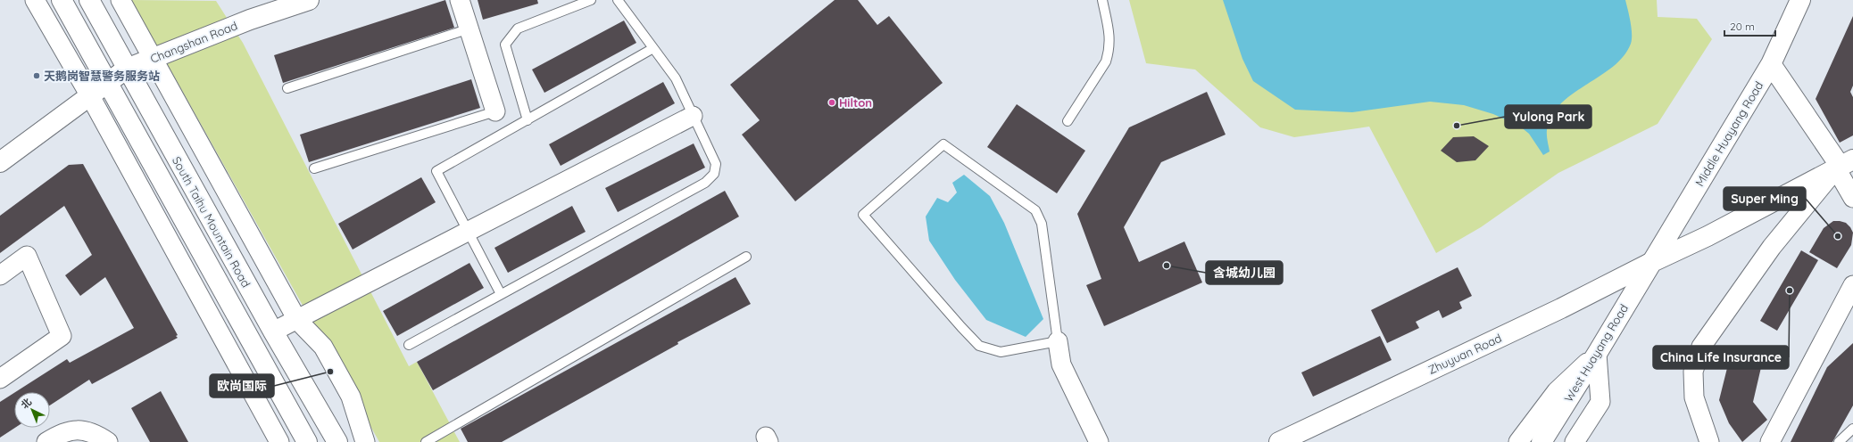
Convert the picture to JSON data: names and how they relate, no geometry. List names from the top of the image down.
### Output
{
  "streets": {
    "main road": [
      "Changshan Road",
      "Middle Huayang Road",
      "South Taihu Mountain Road",
      "West Huayang Road",
      "Zhuyuan Road"
    ]
  },
  "crossings": [
    ["Changshan Road", "South Taihu Mountain Road"],
    ["Middle Huayang Road", "West Huayang Road"],
    ["Middle Huayang Road", "Zhuyuan Road"],
    ["West Huayang Road", "Zhuyuan Road"]
  ],
  "places": [
    "天鹅岗智慧警务服务站",
    "Hilton",
    "Yulong Park",
    "Super Ming",
    "含城幼儿园",
    "China Life Insurance",
    "欧尚国际"
  ],
  "scale_bar": "20 m",
  "north": "top left"
}
